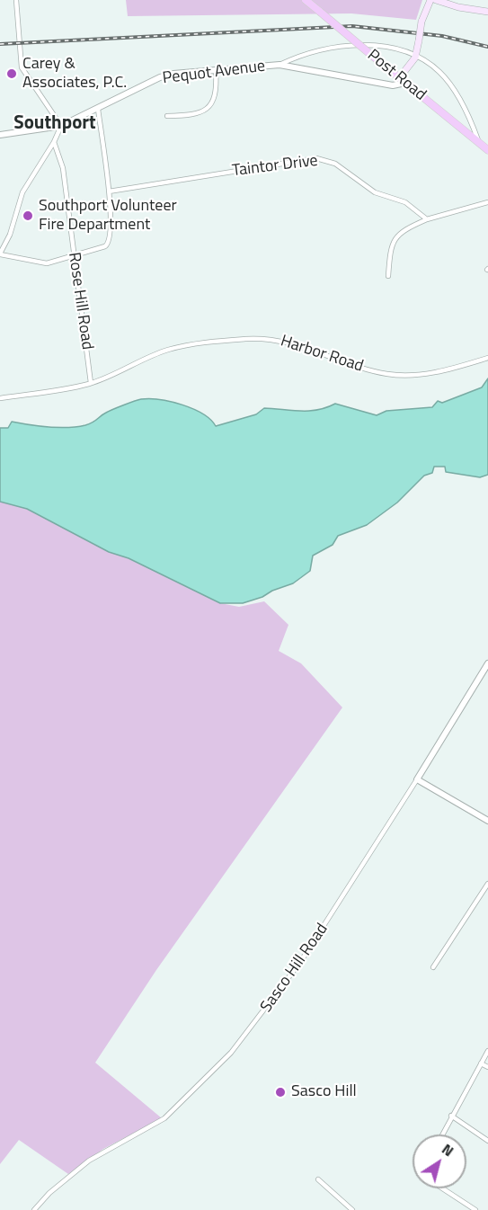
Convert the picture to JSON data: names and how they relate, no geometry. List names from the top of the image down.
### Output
{
  "streets": {
    "main road": ["Post Road"],
    "street": [
      "Pequot Avenue",
      "Taintor Drive",
      "Rose Hill Road",
      "Harbor Road",
      "Sasco Hill Road"
    ]
  },
  "crossings": [
    ["Pequot Avenue", "Post Road"],
    ["Rose Hill Road", "Harbor Road"]
  ],
  "districts": ["Southport"],
  "places": ["Carey & Associates, P.C.", "Southport Volunteer Fire Department", "Sasco Hill"],
  "north": "top right"
}
